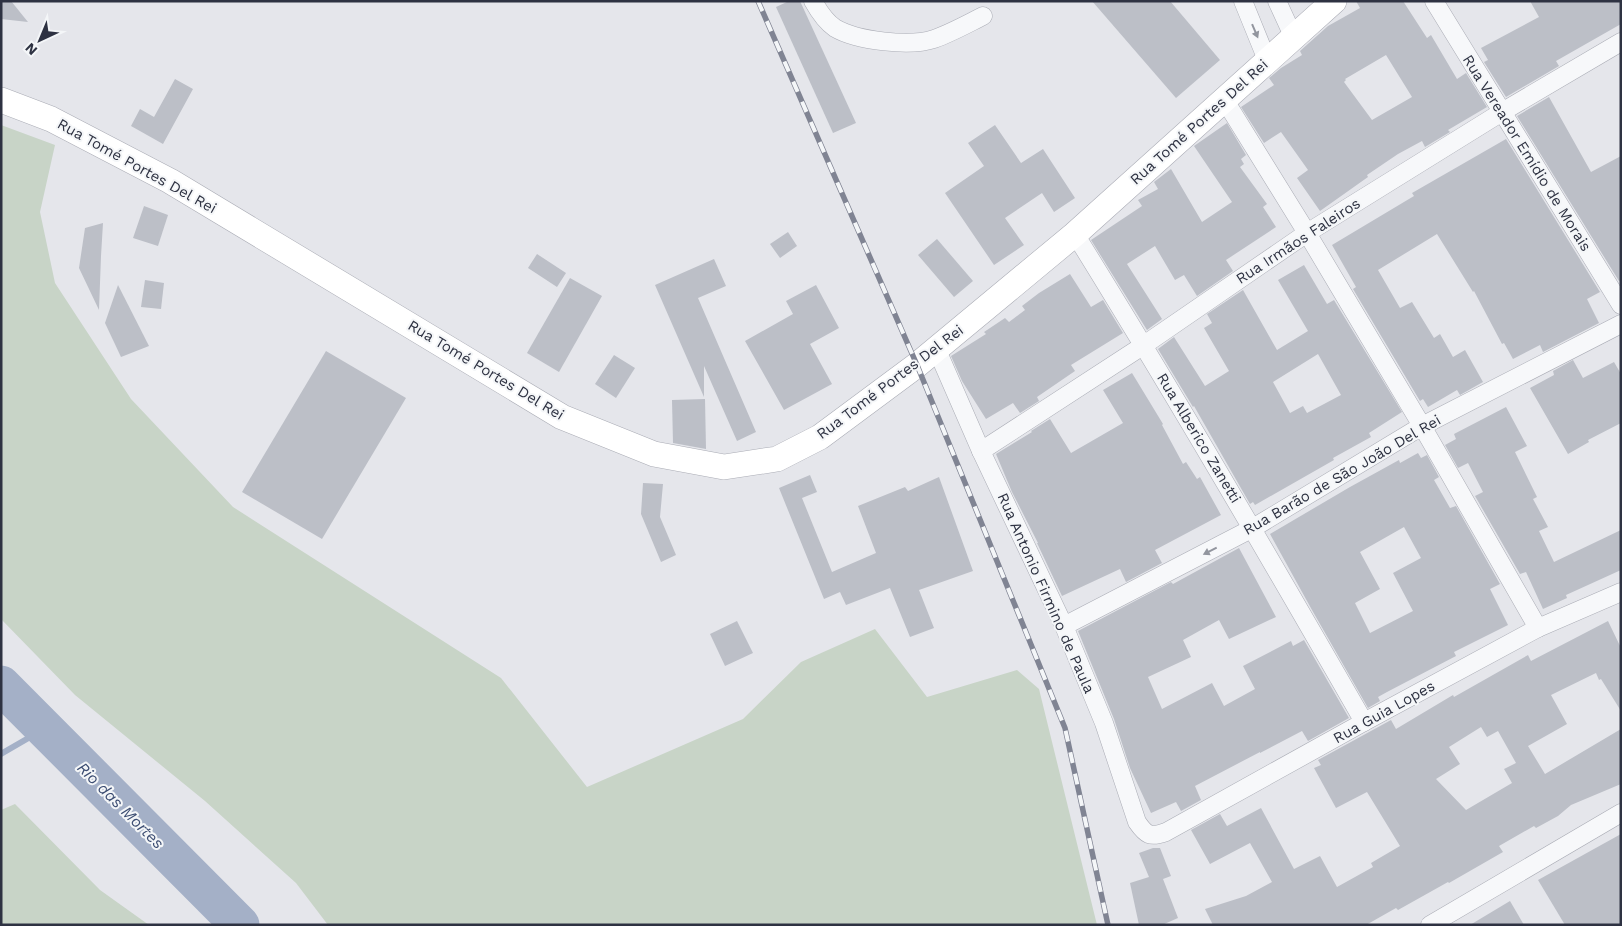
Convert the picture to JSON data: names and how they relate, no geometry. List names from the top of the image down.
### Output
{
  "streets": {
    "main road": ["Rua Tomé Portes Del Rei"],
    "street": [
      "Rua Vereador Emídio de Morais",
      "Rua Irmãos Faleiros",
      "Rua Alberico Zanetti",
      "Rua Barão de São João Del Rei",
      "Rua Antonio Firmino de Paula",
      "Rua Guia Lopes"
    ]
  },
  "crossings": [
    ["Rua Tomé Portes Del Rei", "Rua Alberico Zanetti"],
    ["Rua Tomé Portes Del Rei", "Rua Antonio Firmino de Paula"],
    ["Rua Vereador Emídio de Morais", "Rua Irmãos Faleiros"],
    ["Rua Irmãos Faleiros", "Rua Alberico Zanetti"],
    ["Rua Irmãos Faleiros", "Rua Antonio Firmino de Paula"],
    ["Rua Alberico Zanetti", "Rua Barão de São João Del Rei"],
    ["Rua Alberico Zanetti", "Rua Guia Lopes"],
    ["Rua Barão de São João Del Rei", "Rua Antonio Firmino de Paula"],
    ["Rua Antonio Firmino de Paula", "Rua Guia Lopes"]
  ],
  "water": ["Rio das Mortes"],
  "north": "bottom left"
}
